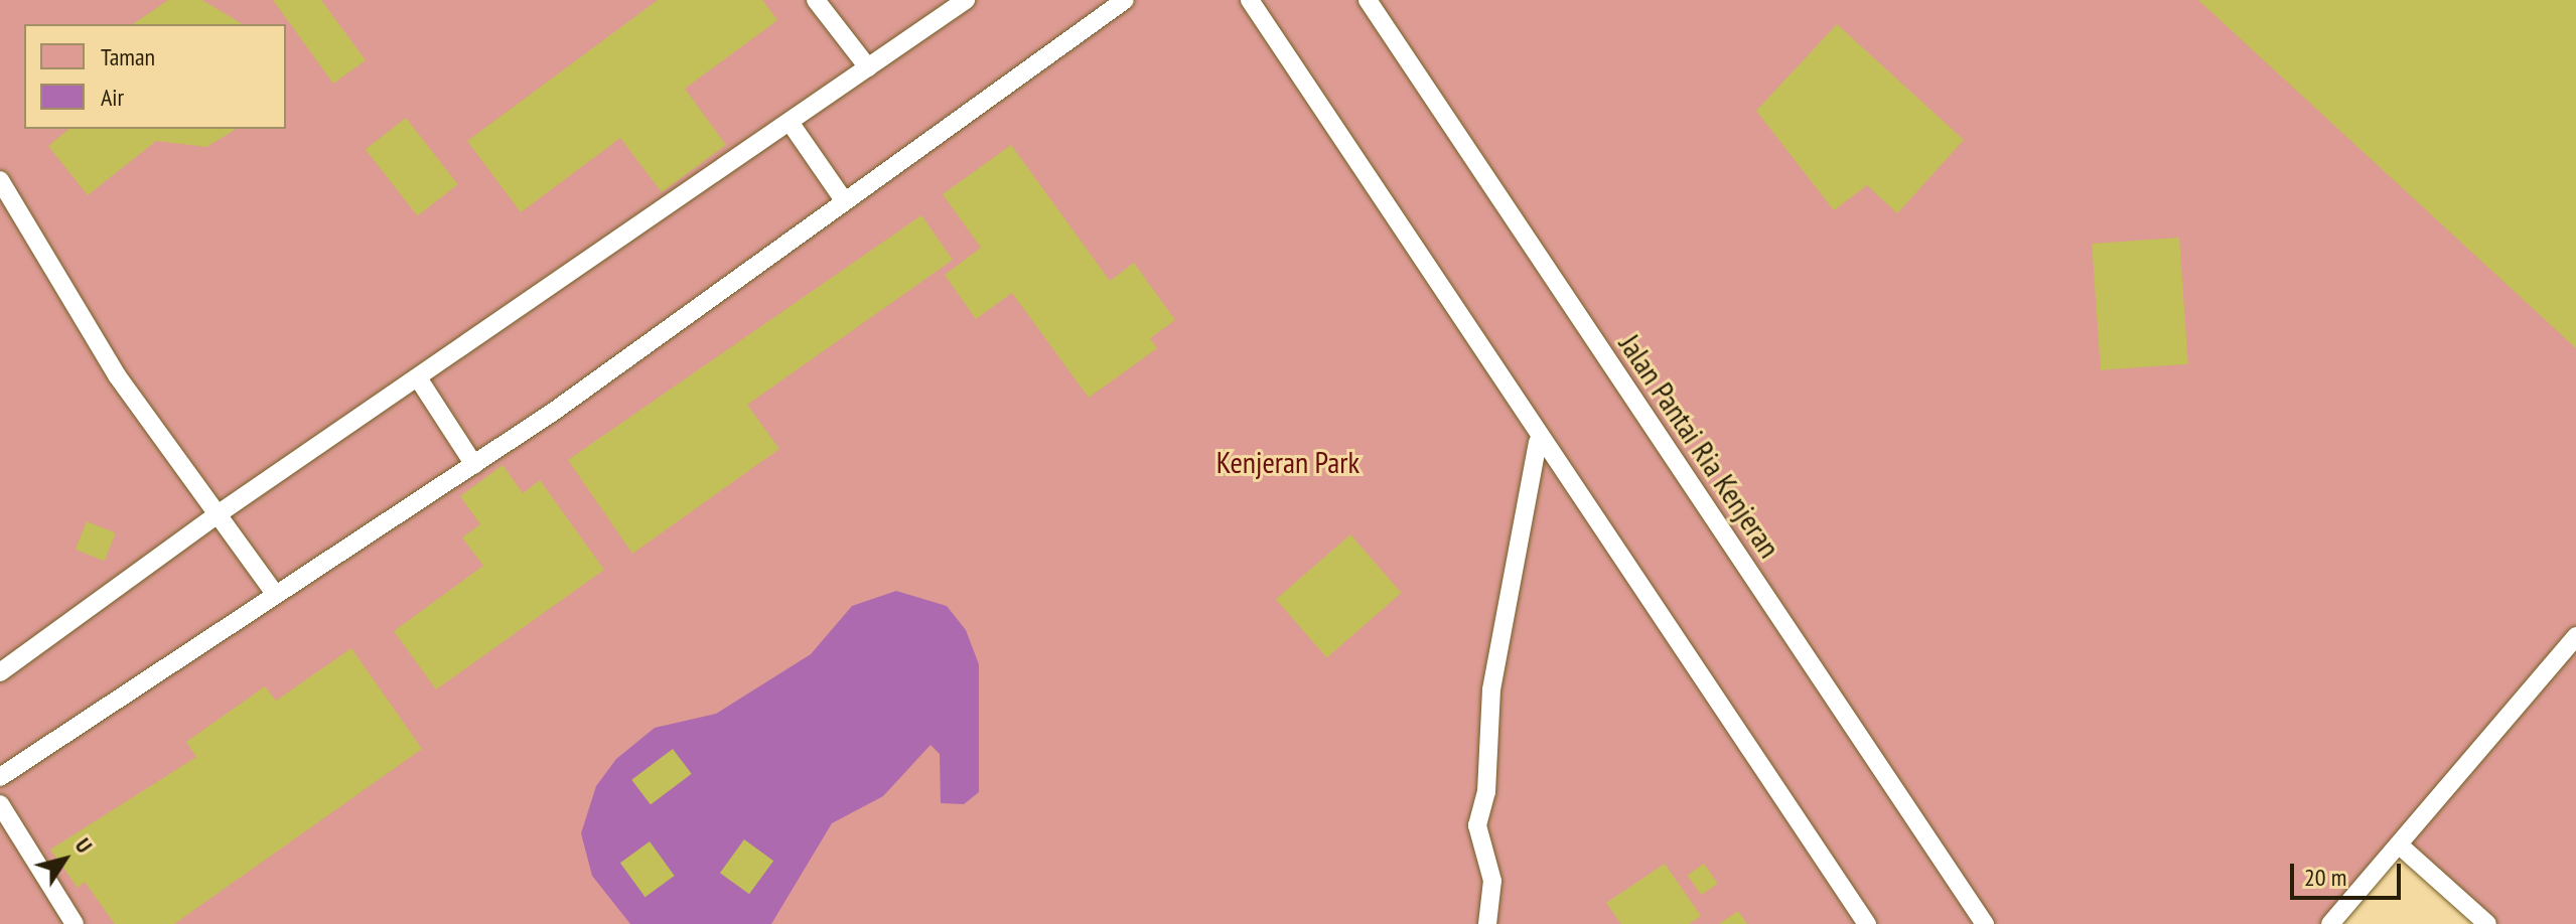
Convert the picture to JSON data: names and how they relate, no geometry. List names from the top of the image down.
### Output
{
  "streets": {
    "lane": ["Jalan Pantai Ria Kenjeran"]
  },
  "parks": ["Kenjeran Park"],
  "legend": ["Taman", "Air"],
  "scale_bar": "20 m",
  "north": "top right"
}
